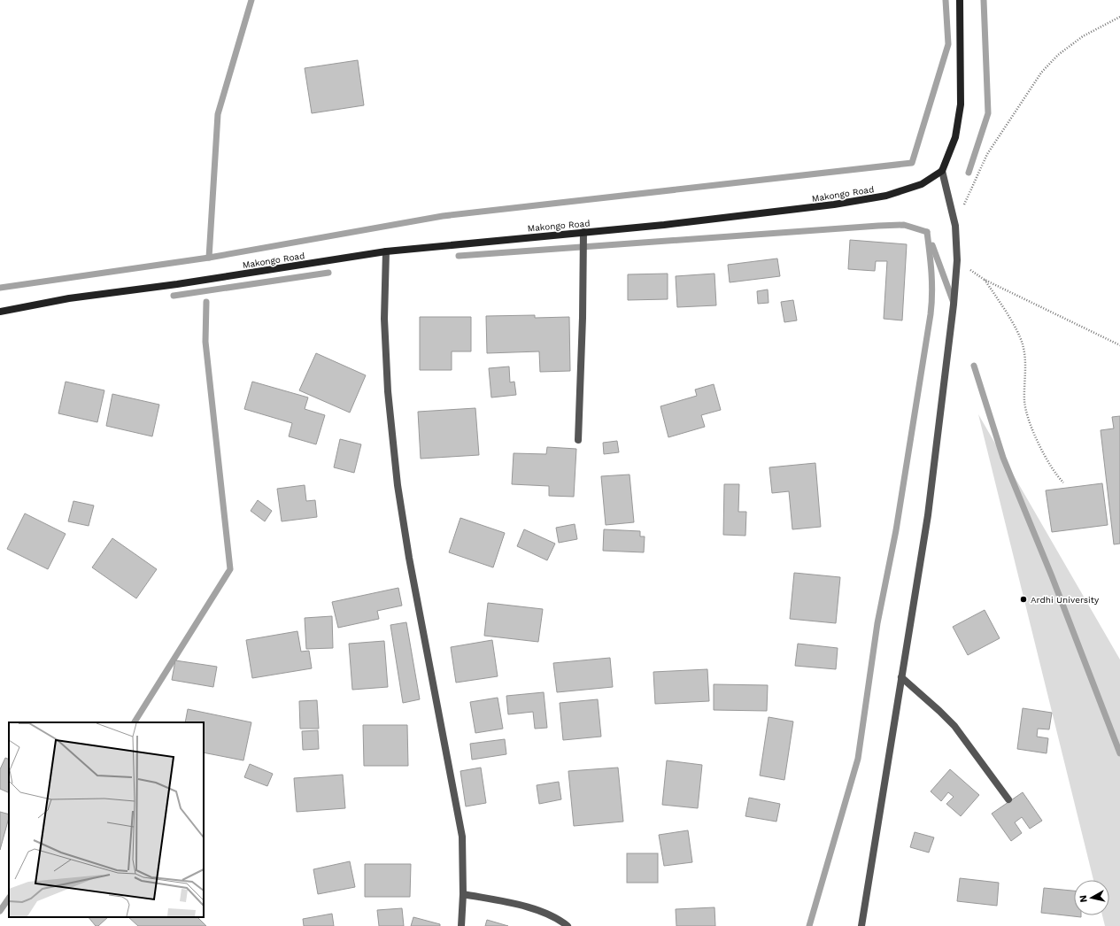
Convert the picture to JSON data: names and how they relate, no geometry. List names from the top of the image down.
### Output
{
  "streets": {
    "street": ["Makongo Road"]
  },
  "places": ["Ardhi University"],
  "north": "left"
}
